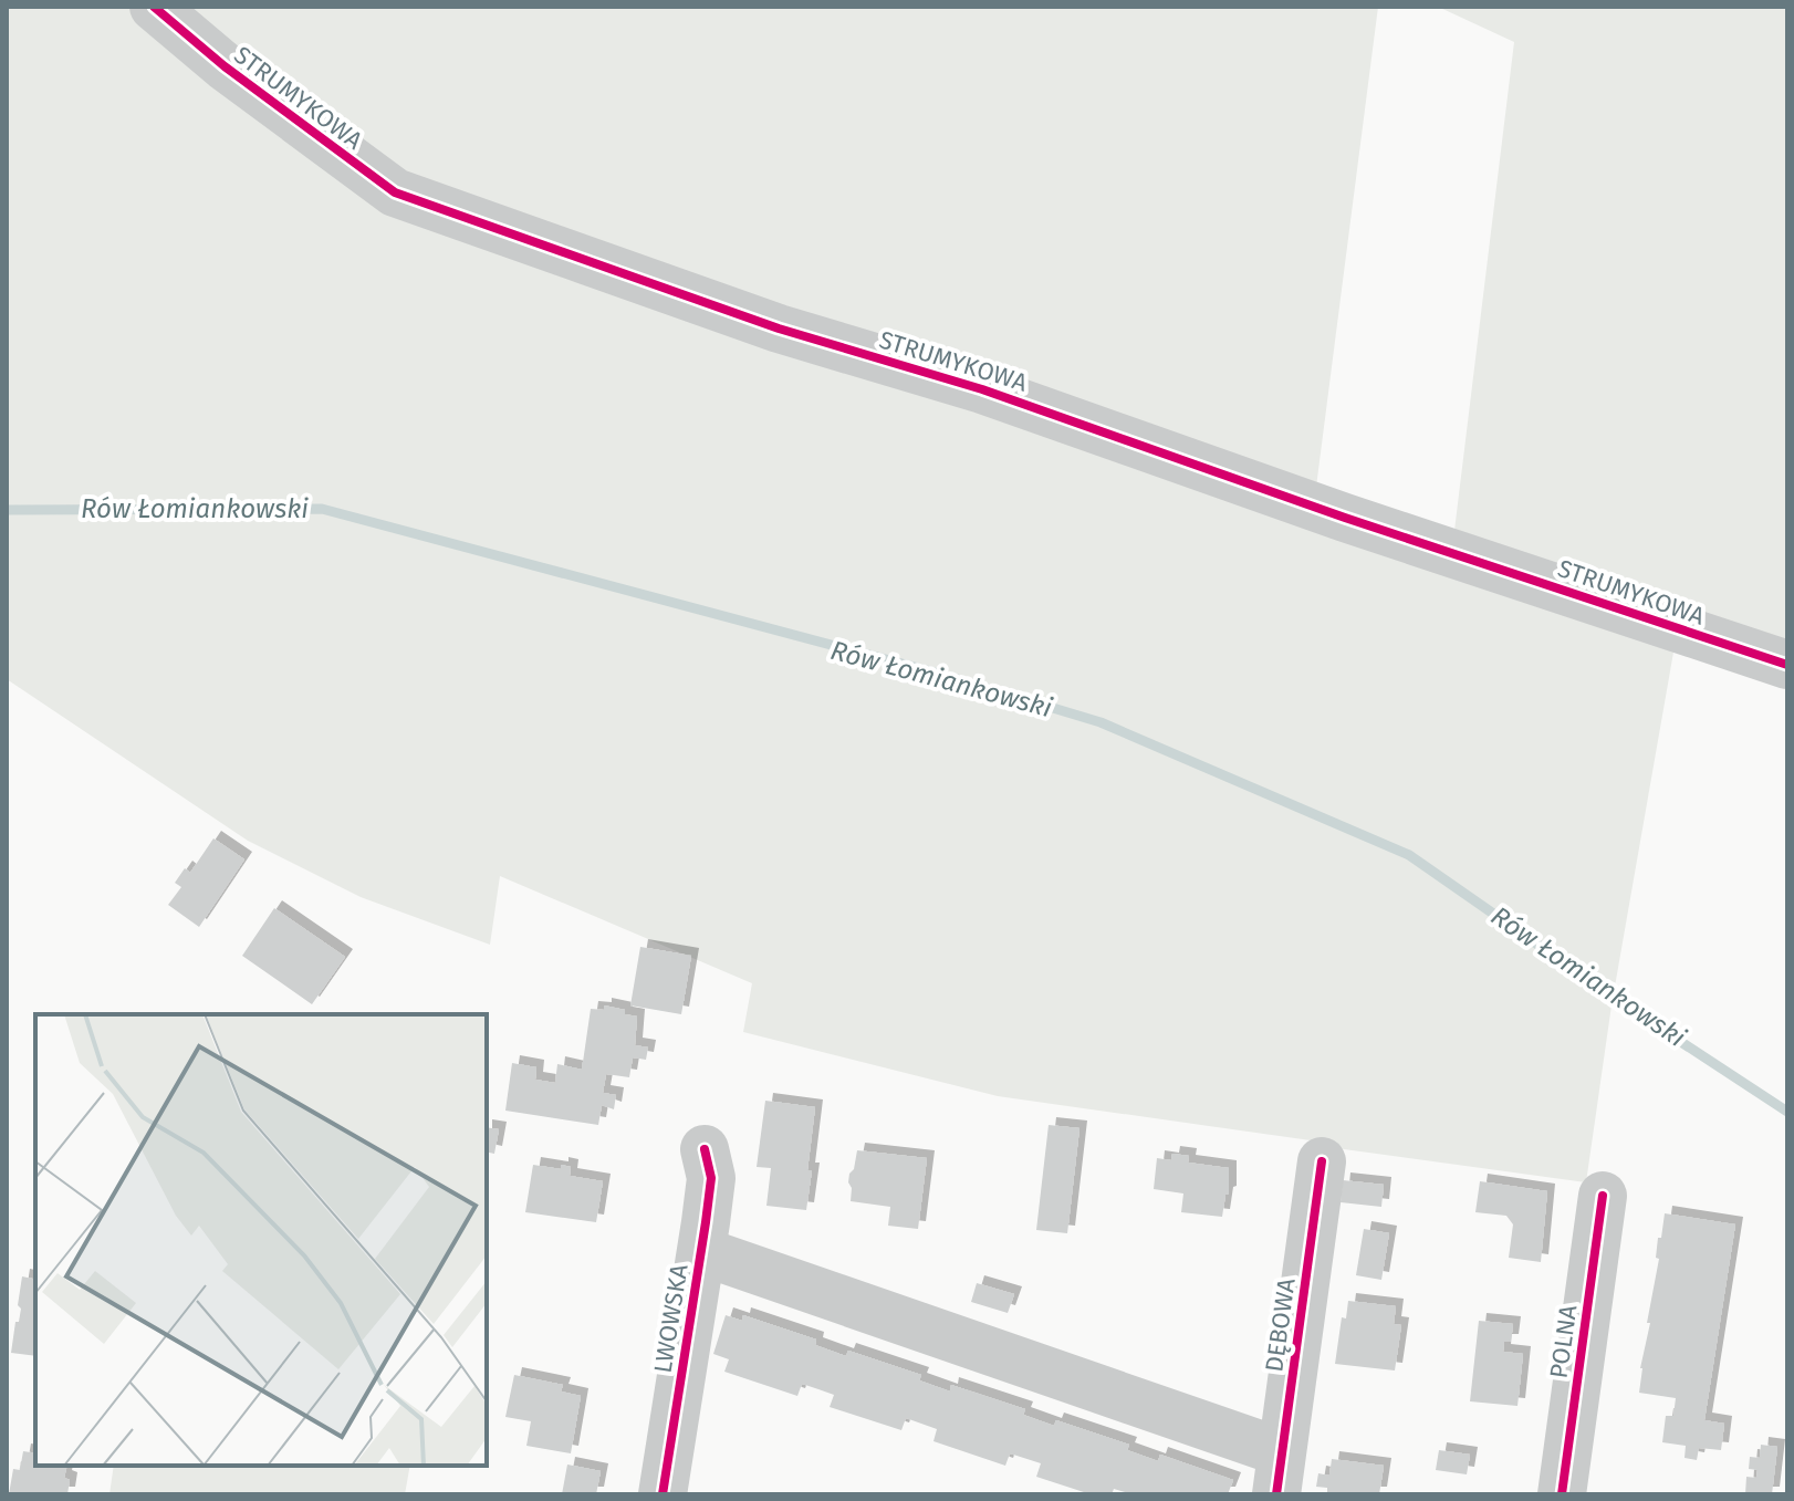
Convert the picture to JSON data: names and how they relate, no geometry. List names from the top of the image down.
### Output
{
  "streets": {
    "street": [
      "STRUMYKOWA",
      "LWOWSKA",
      "DĘBOWA",
      "POLNA"
    ]
  },
  "water": ["Rów Łomiankowski"]
}
